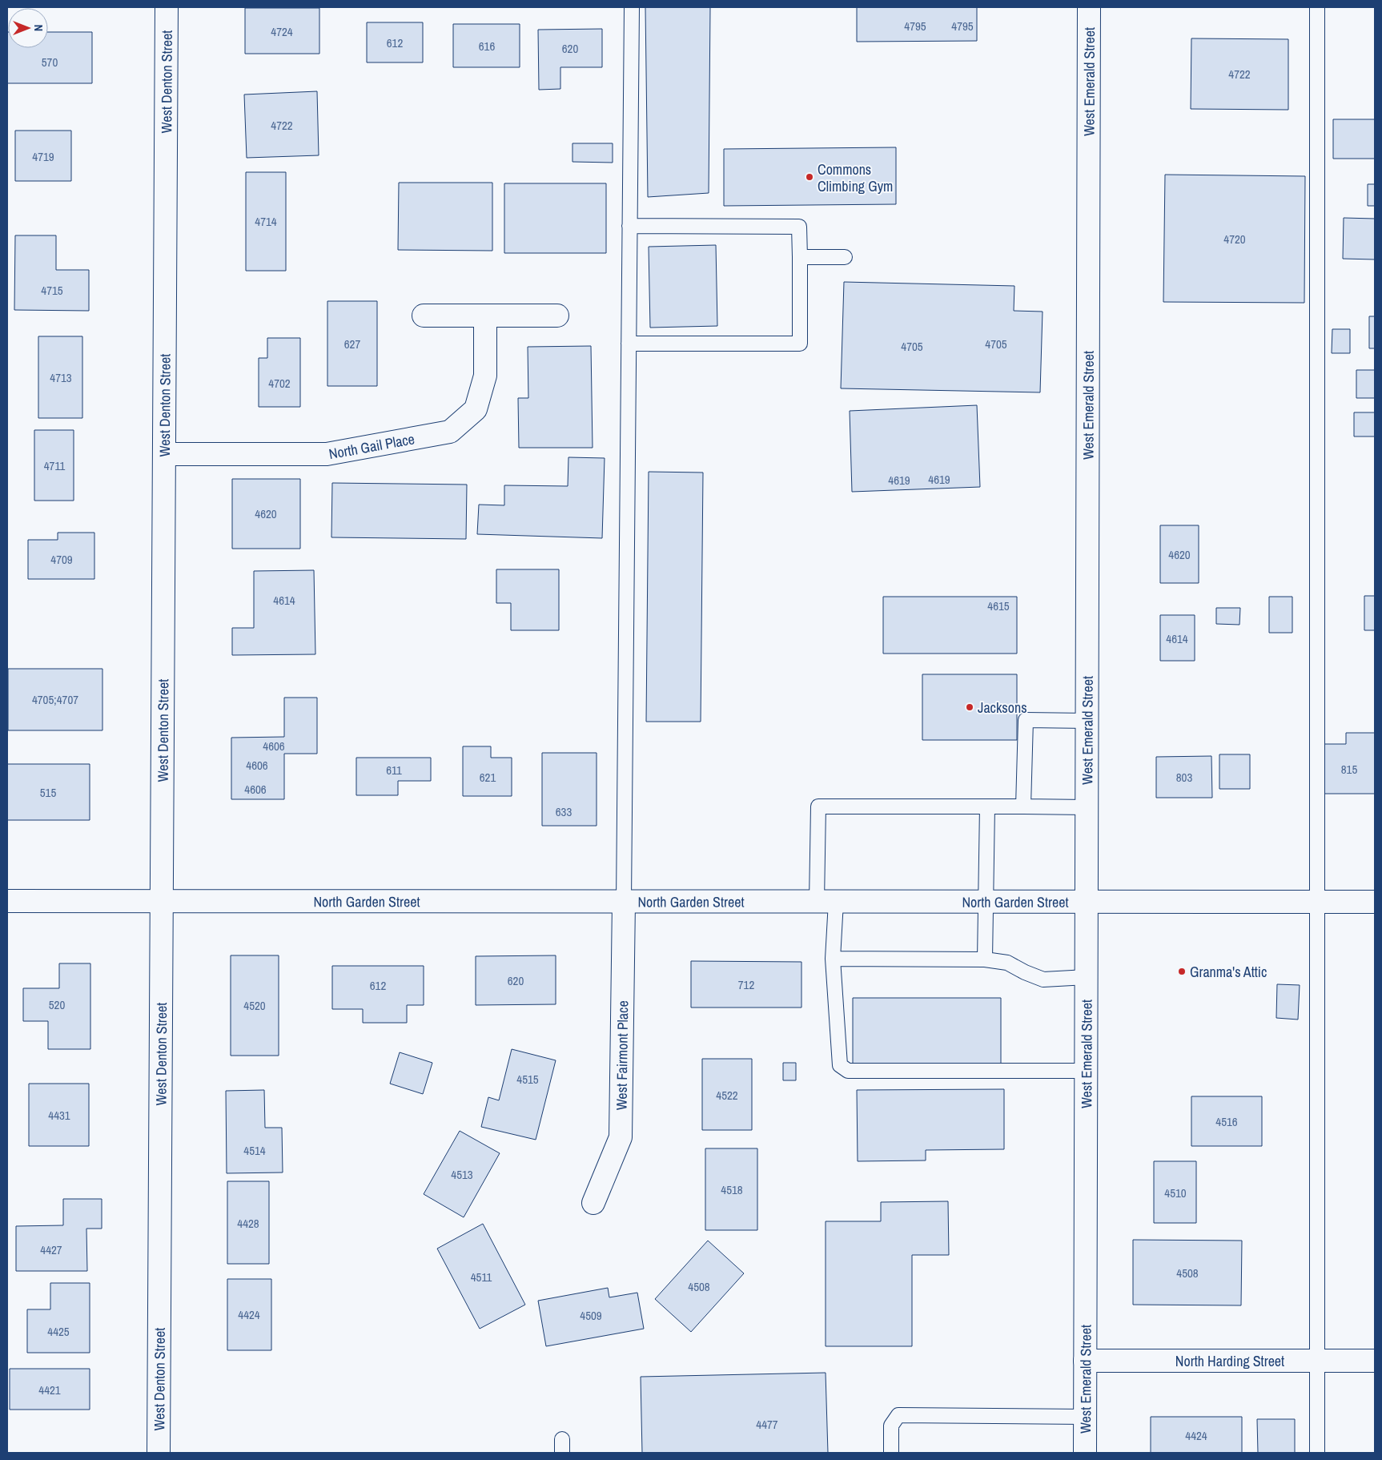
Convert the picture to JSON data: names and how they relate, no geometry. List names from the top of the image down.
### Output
{
  "streets": {
    "street": [
      "West Denton Street",
      "West Emerald Street",
      "North Gail Place",
      "North Garden Street",
      "West Fairmont Place",
      "North Harding Street"
    ]
  },
  "crossings": [
    ["West Denton Street", "North Gail Place"],
    ["West Denton Street", "North Garden Street"],
    ["West Emerald Street", "North Garden Street"],
    ["West Emerald Street", "North Harding Street"],
    ["North Garden Street", "West Fairmont Place"]
  ],
  "places": ["Commons Climbing Gym", "Jacksons", "Granma's Attic"],
  "house_numbers": [
    "4795",
    "4795",
    "4724",
    "612",
    "616",
    "620",
    "570",
    "4722",
    "4722",
    "4719",
    "4714",
    "4720",
    "4715",
    "627",
    "4705",
    "4705",
    "4713",
    "4702",
    "4711",
    "4619",
    "4619",
    "4620",
    "4620",
    "4709",
    "4614",
    "4615",
    "4614",
    "4705;4707",
    "4606",
    "4606",
    "815",
    "611",
    "621",
    "803",
    "4606",
    "515",
    "633",
    "620",
    "712",
    "612",
    "520",
    "4520",
    "4515",
    "4522",
    "4431",
    "4516",
    "4514",
    "4513",
    "4518",
    "4510",
    "4428",
    "4427",
    "4508",
    "4511",
    "4508",
    "4424",
    "4509",
    "4425",
    "4421",
    "4477",
    "4424"
  ],
  "north": "right"
}
